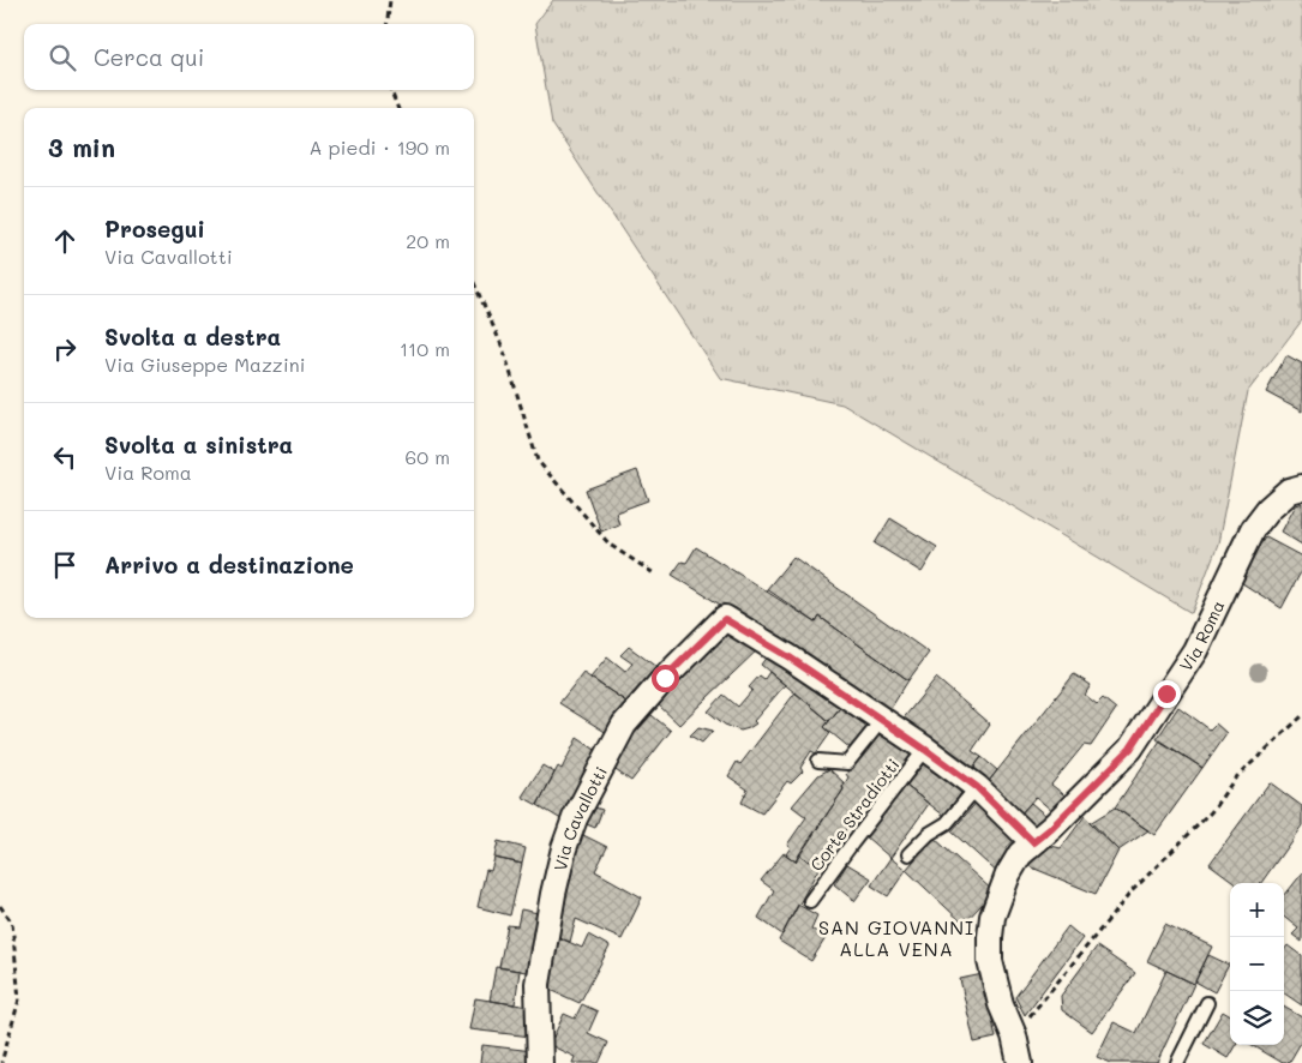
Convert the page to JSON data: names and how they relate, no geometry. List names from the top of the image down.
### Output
{
  "streets": {
    "street": ["Via Roma", "Via Cavallotti"],
    "lane": ["Corte Stradiotti"]
  },
  "districts": ["SAN GIOVANNI ALLA VENA"],
  "page": {
    "search": "Cerca qui",
    "heading": ["3 min", "A piedi · 190 m"],
    "list": [
      ["Prosegui", "Via Cavallotti", "20 m"],
      ["Svolta a destra", "Via Giuseppe Mazzini", "110 m"],
      ["Svolta a sinistra", "Via Roma", "60 m"],
      "Arrivo a destinazione"
    ],
    "map_buttons": ["+", "−"]
  }
}
